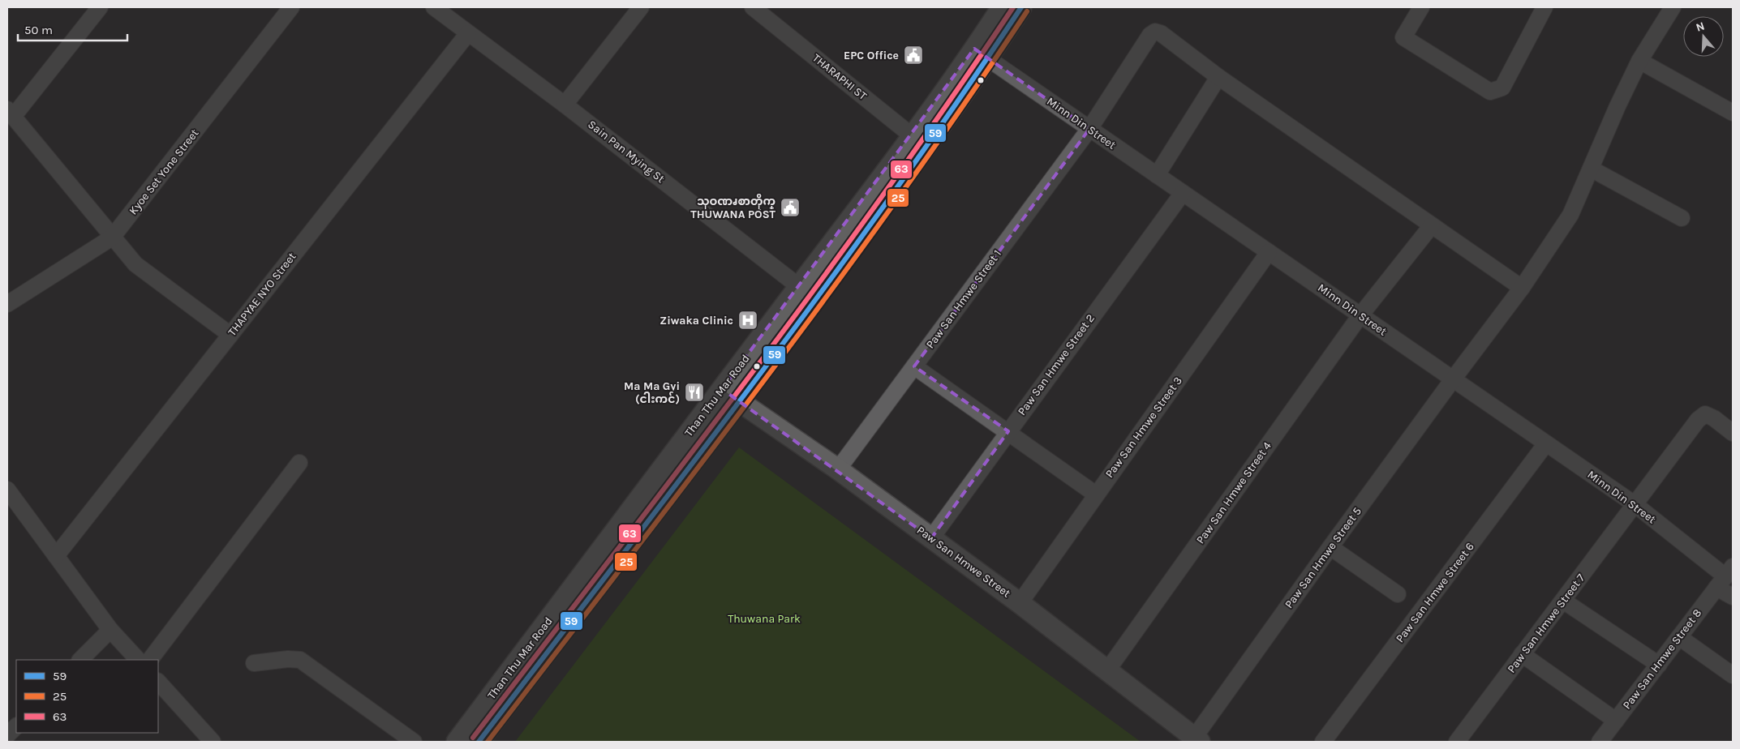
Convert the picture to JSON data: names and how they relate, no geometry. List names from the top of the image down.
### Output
{
  "streets": {
    "main road": ["Than Thu Mar Road", "Paw San Hmwe Street"],
    "street": [
      "THARAPHI ST",
      "Minn Din Street",
      "Sain Pan Mying St",
      "Kyoe Set Yone Street",
      "THAPYAE NYO Street",
      "Paw San Hmwe Street 1",
      "Paw San Hmwe Street 2",
      "Paw San Hmwe Street 3",
      "Paw San Hmwe Street 4",
      "Paw San Hmwe Street 5",
      "Paw San Hmwe Street 6",
      "Paw San Hmwe Street 7",
      "Paw San Hmwe Street 8"
    ]
  },
  "crossings": [
    ["THARAPHI ST", "Than Thu Mar Road"],
    ["Minn Din Street", "Paw San Hmwe Street 1"],
    ["Minn Din Street", "Paw San Hmwe Street 2"],
    ["Minn Din Street", "Than Thu Mar Road"],
    ["Minn Din Street", "Paw San Hmwe Street 3"],
    ["Minn Din Street", "Paw San Hmwe Street 4"],
    ["Minn Din Street", "Paw San Hmwe Street 5"],
    ["Minn Din Street", "Paw San Hmwe Street 6"],
    ["Minn Din Street", "Paw San Hmwe Street 7"],
    ["Minn Din Street", "Paw San Hmwe Street 8"],
    ["Sain Pan Mying St", "THAPYAE NYO Street"],
    ["Sain Pan Mying St", "Than Thu Mar Road"],
    ["Paw San Hmwe Street 1", "Paw San Hmwe Street"],
    ["Paw San Hmwe Street 2", "Paw San Hmwe Street"],
    ["Than Thu Mar Road", "Paw San Hmwe Street"],
    ["Paw San Hmwe Street 3", "Paw San Hmwe Street"],
    ["Paw San Hmwe Street 4", "Paw San Hmwe Street"],
    ["Paw San Hmwe Street 5", "Paw San Hmwe Street"]
  ],
  "parks": ["Thuwana Park"],
  "places": {
    "public building": ["EPC Office", "သုဝဏၧစာတိုက္ THUWANA POST"],
    "hospital": ["Ziwaka Clinic"],
    "restaurant": ["Ma Ma Gyi (ငါးကင်)"]
  },
  "lines": ["transit line 59", "transit line 63", "transit line 25"],
  "legend": ["59", "25", "63"],
  "scale_bar": "50 m",
  "north": "top"
}
